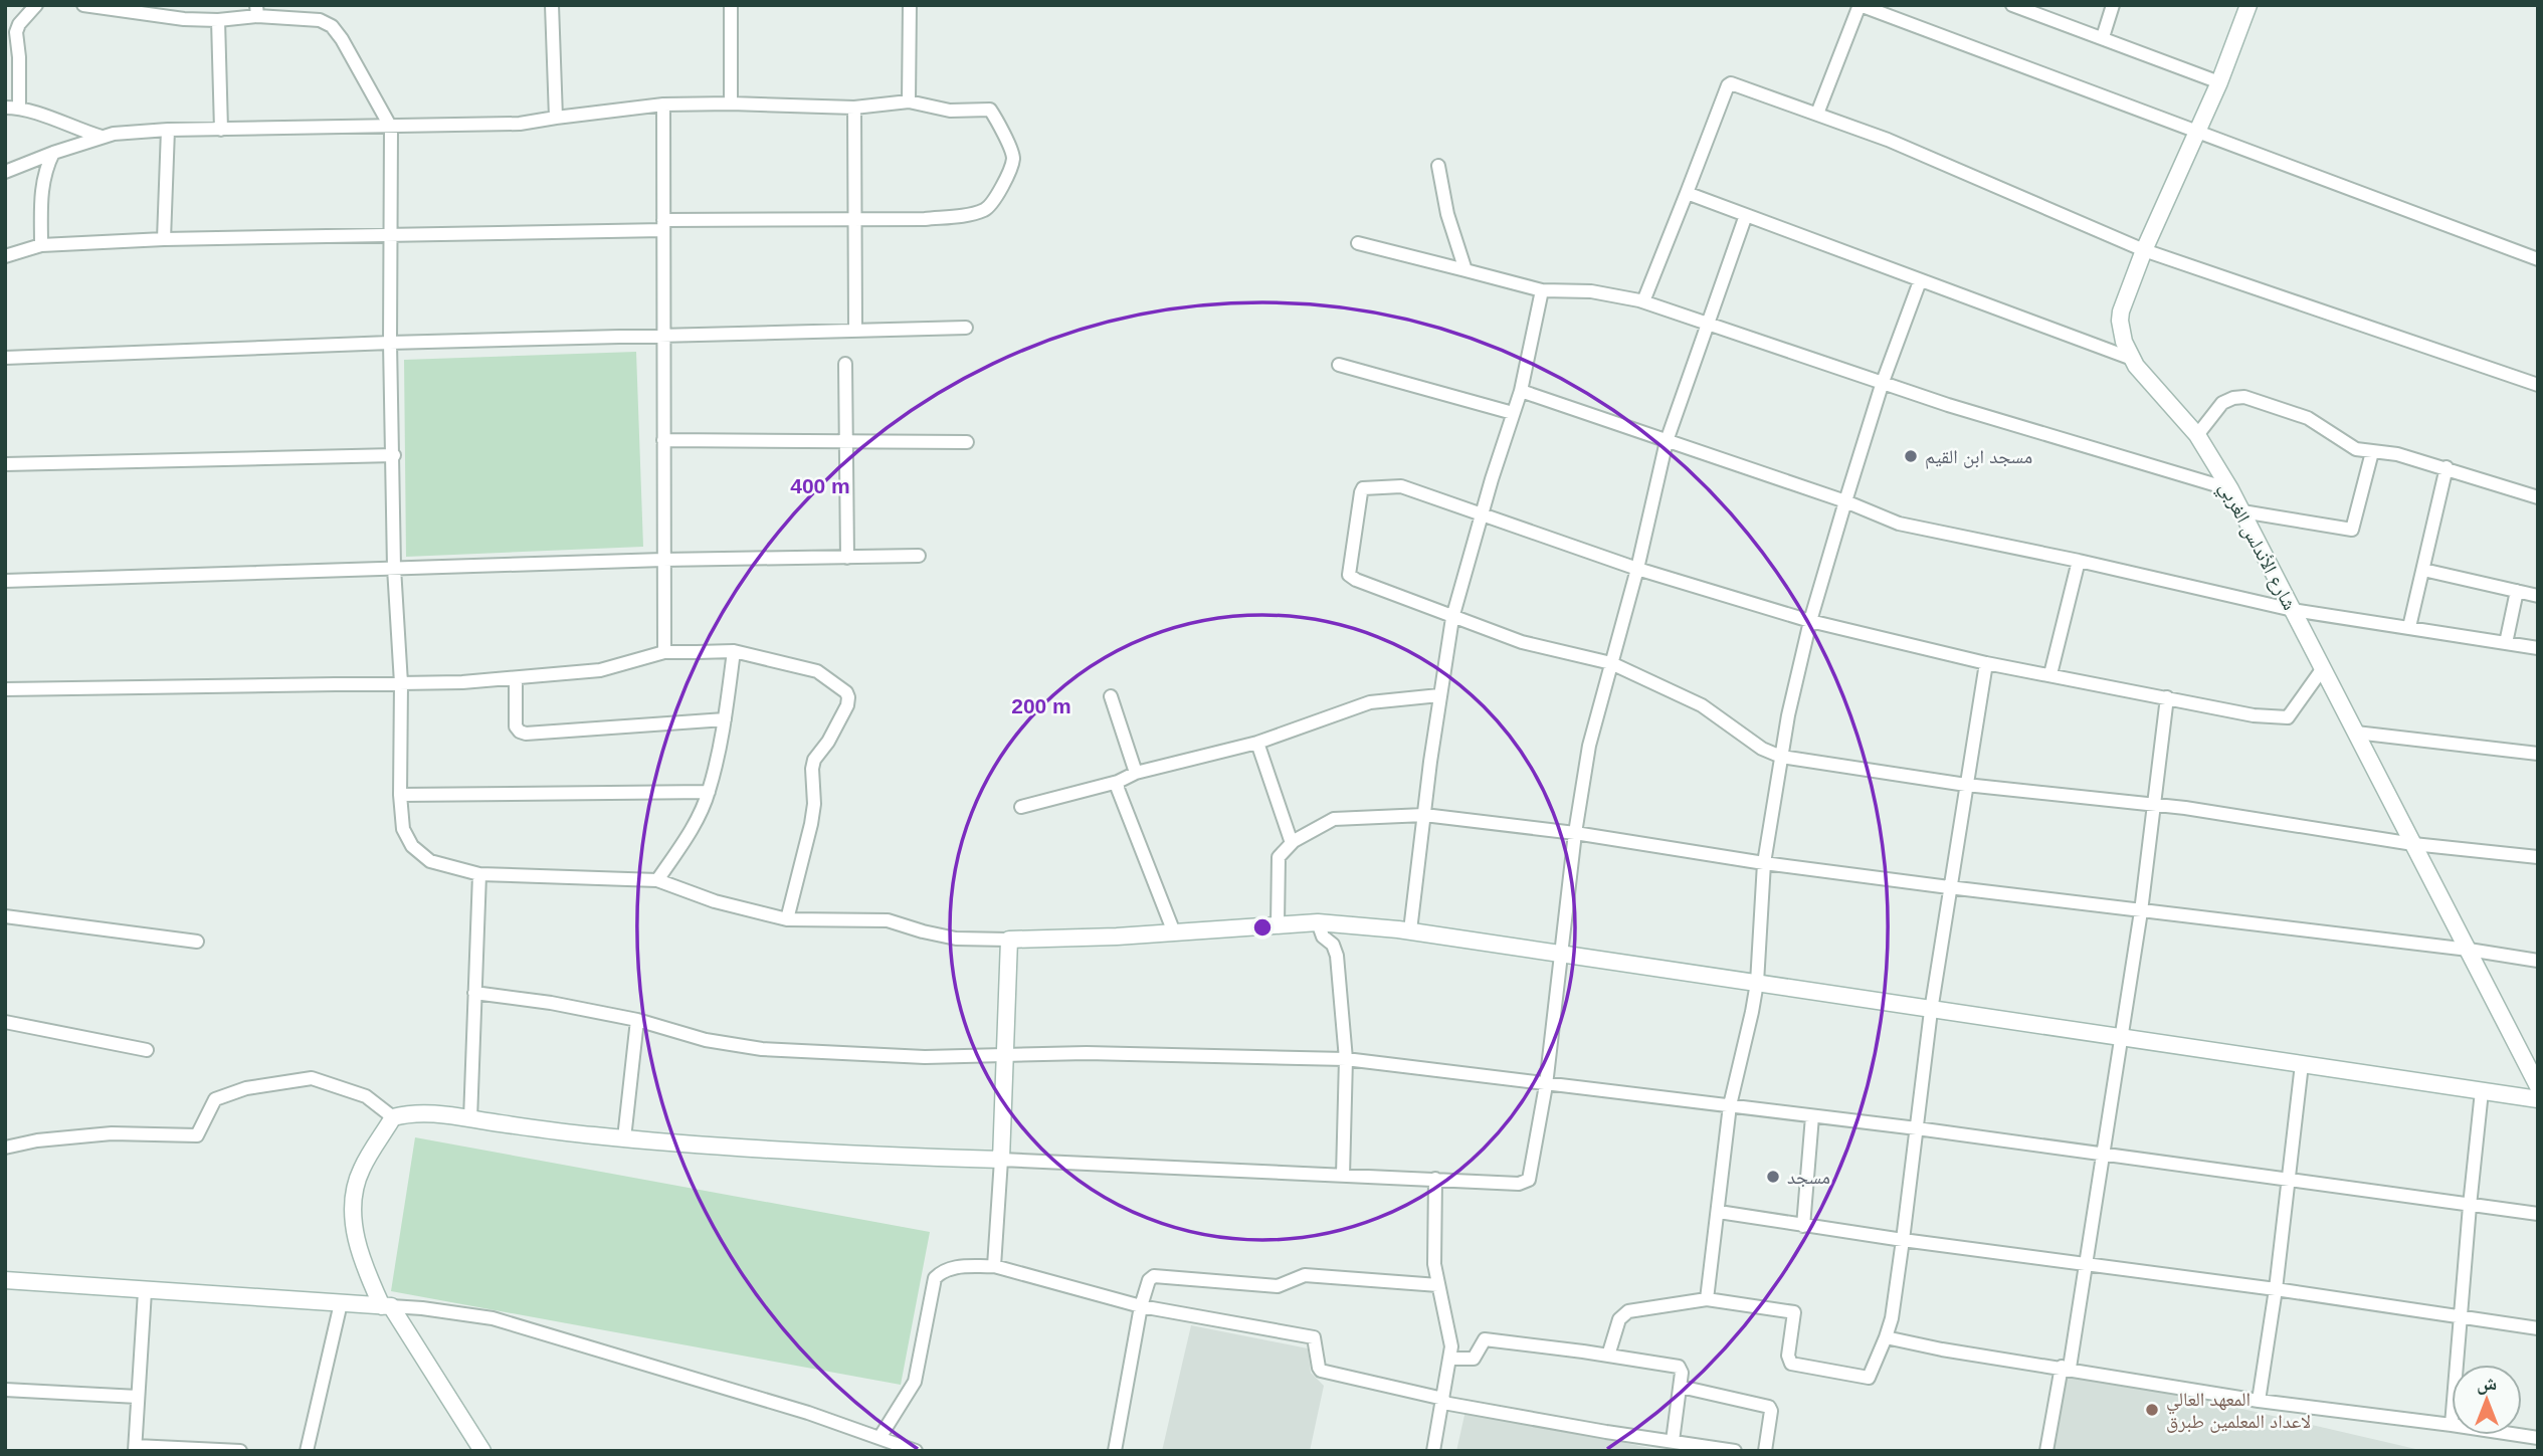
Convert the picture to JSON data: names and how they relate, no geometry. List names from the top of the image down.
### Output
{
  "streets": {
    "street": ["شارع الأندلس الغربي"]
  },
  "places": ["مسجد ابن القيم", "مسجد", "المعهد العالي لاعداد المعلمين طبرق"],
  "north": "top",
  "rings": ["400 m", "200 m"]
}
